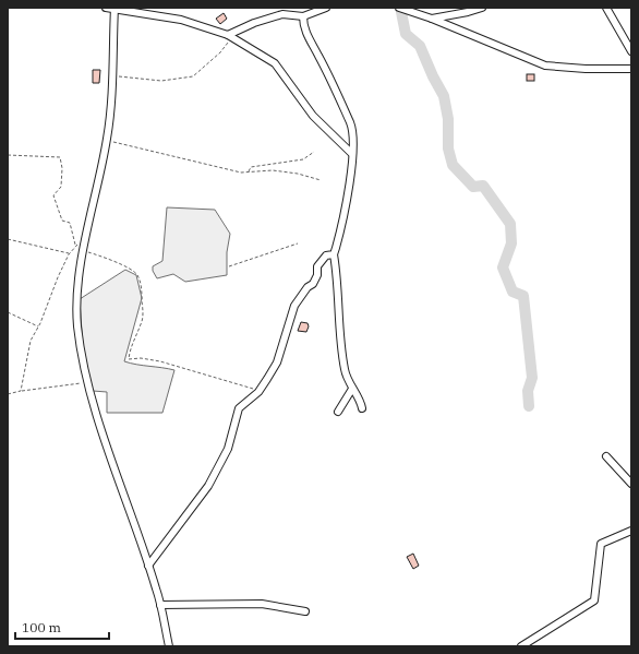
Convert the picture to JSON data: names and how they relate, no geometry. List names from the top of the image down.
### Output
{
  "scale_bar": "100 m"
}
